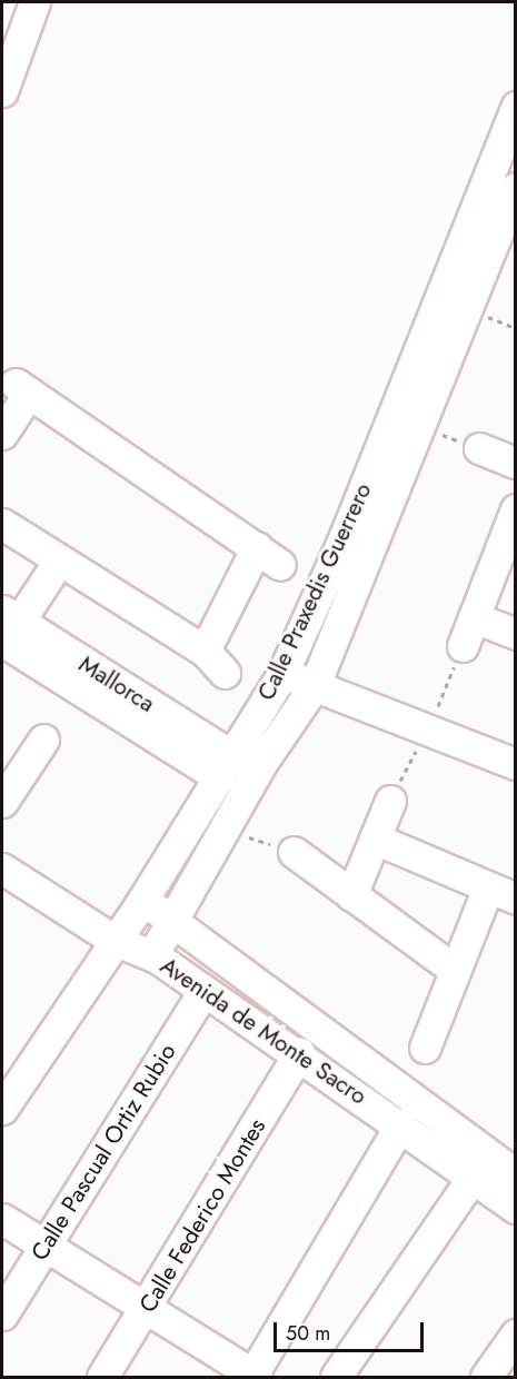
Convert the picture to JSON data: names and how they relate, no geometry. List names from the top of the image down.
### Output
{
  "streets": {
    "street": [
      "Calle Praxedis Guerrero",
      "Mallorca",
      "Avenida de Monte Sacro",
      "Calle Pascual Ortiz Rubio",
      "Calle Federico Montes"
    ]
  },
  "crossings": [
    ["Calle Praxedis Guerrero", "Mallorca"],
    ["Calle Praxedis Guerrero", "Avenida de Monte Sacro"],
    ["Avenida de Monte Sacro", "Calle Pascual Ortiz Rubio"],
    ["Avenida de Monte Sacro", "Calle Federico Montes"]
  ],
  "scale_bar": "50 m"
}
